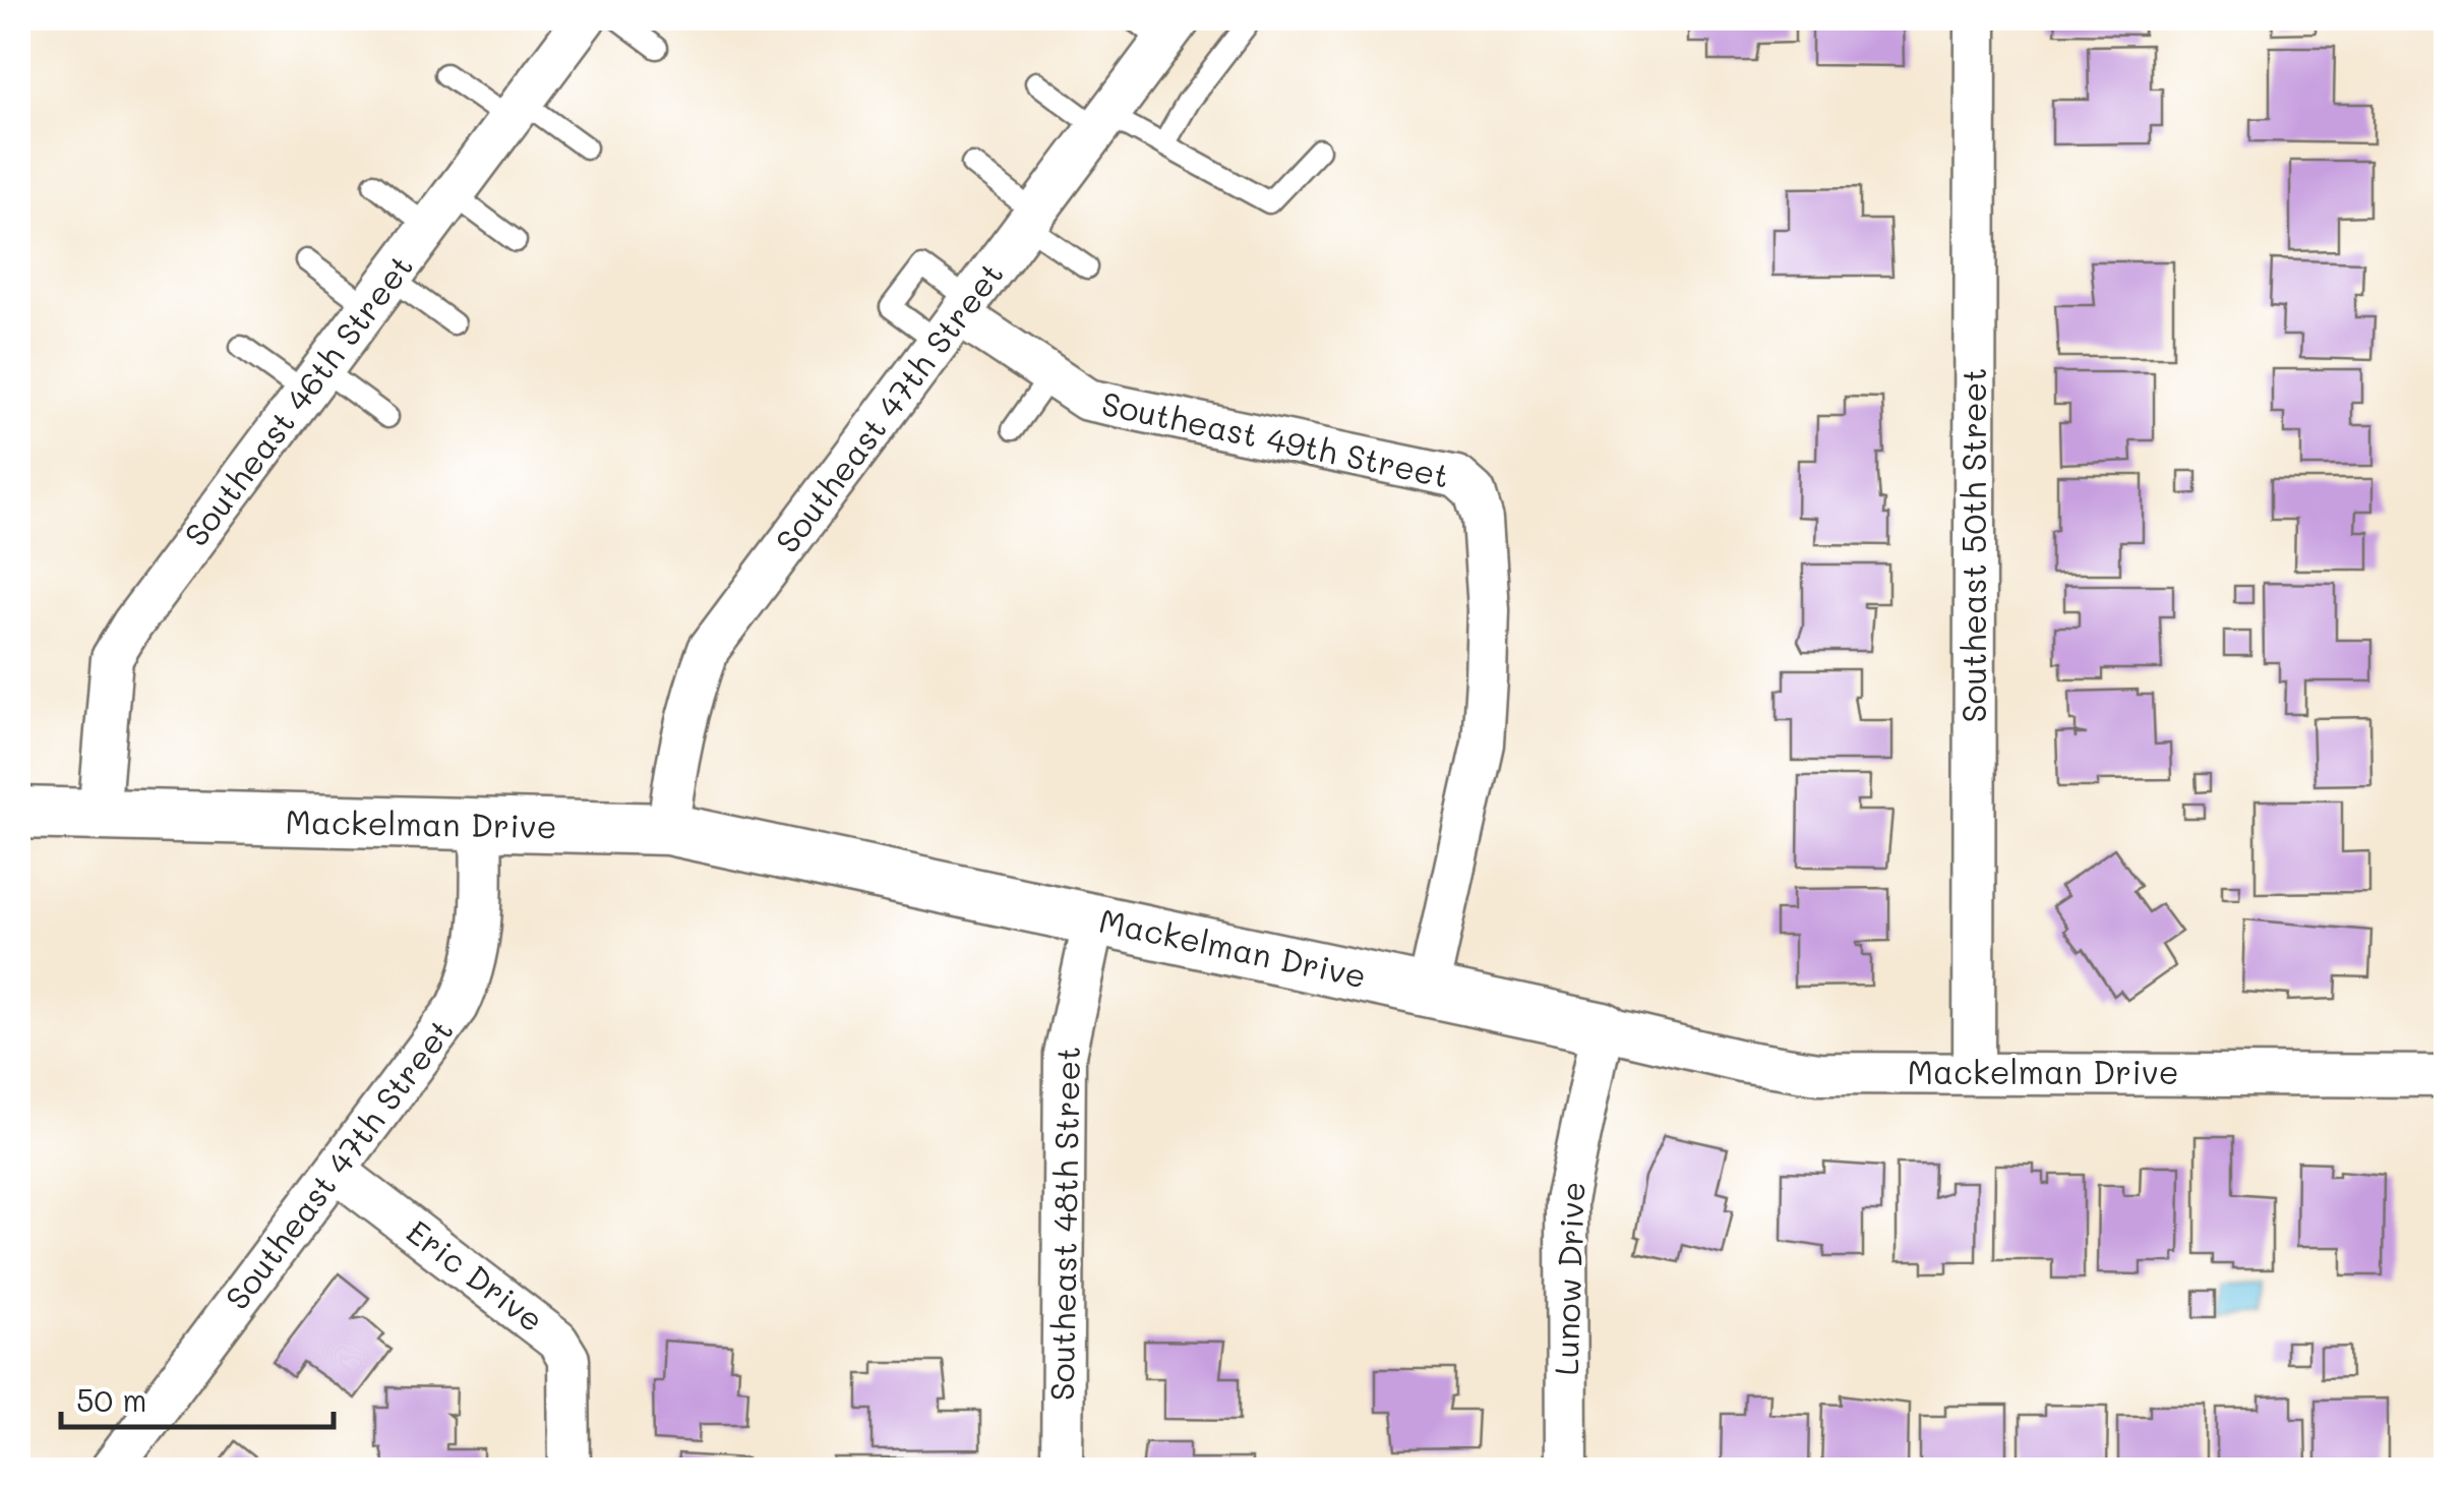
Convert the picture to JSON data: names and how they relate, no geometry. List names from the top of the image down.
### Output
{
  "streets": {
    "street": [
      "Southeast 46th Street",
      "Southeast 47th Street",
      "Southeast 49th Street",
      "Southeast 50th Street",
      "Mackelman Drive",
      "Southeast 48th Street",
      "Eric Drive",
      "Lunow Drive"
    ]
  },
  "crossings": [
    ["Southeast 46th Street", "Mackelman Drive"],
    ["Southeast 47th Street", "Southeast 49th Street"],
    ["Southeast 47th Street", "Mackelman Drive"],
    ["Southeast 47th Street", "Eric Drive"],
    ["Southeast 49th Street", "Mackelman Drive"],
    ["Southeast 50th Street", "Mackelman Drive"],
    ["Mackelman Drive", "Southeast 48th Street"],
    ["Mackelman Drive", "Lunow Drive"]
  ],
  "scale_bar": "50 m"
}
